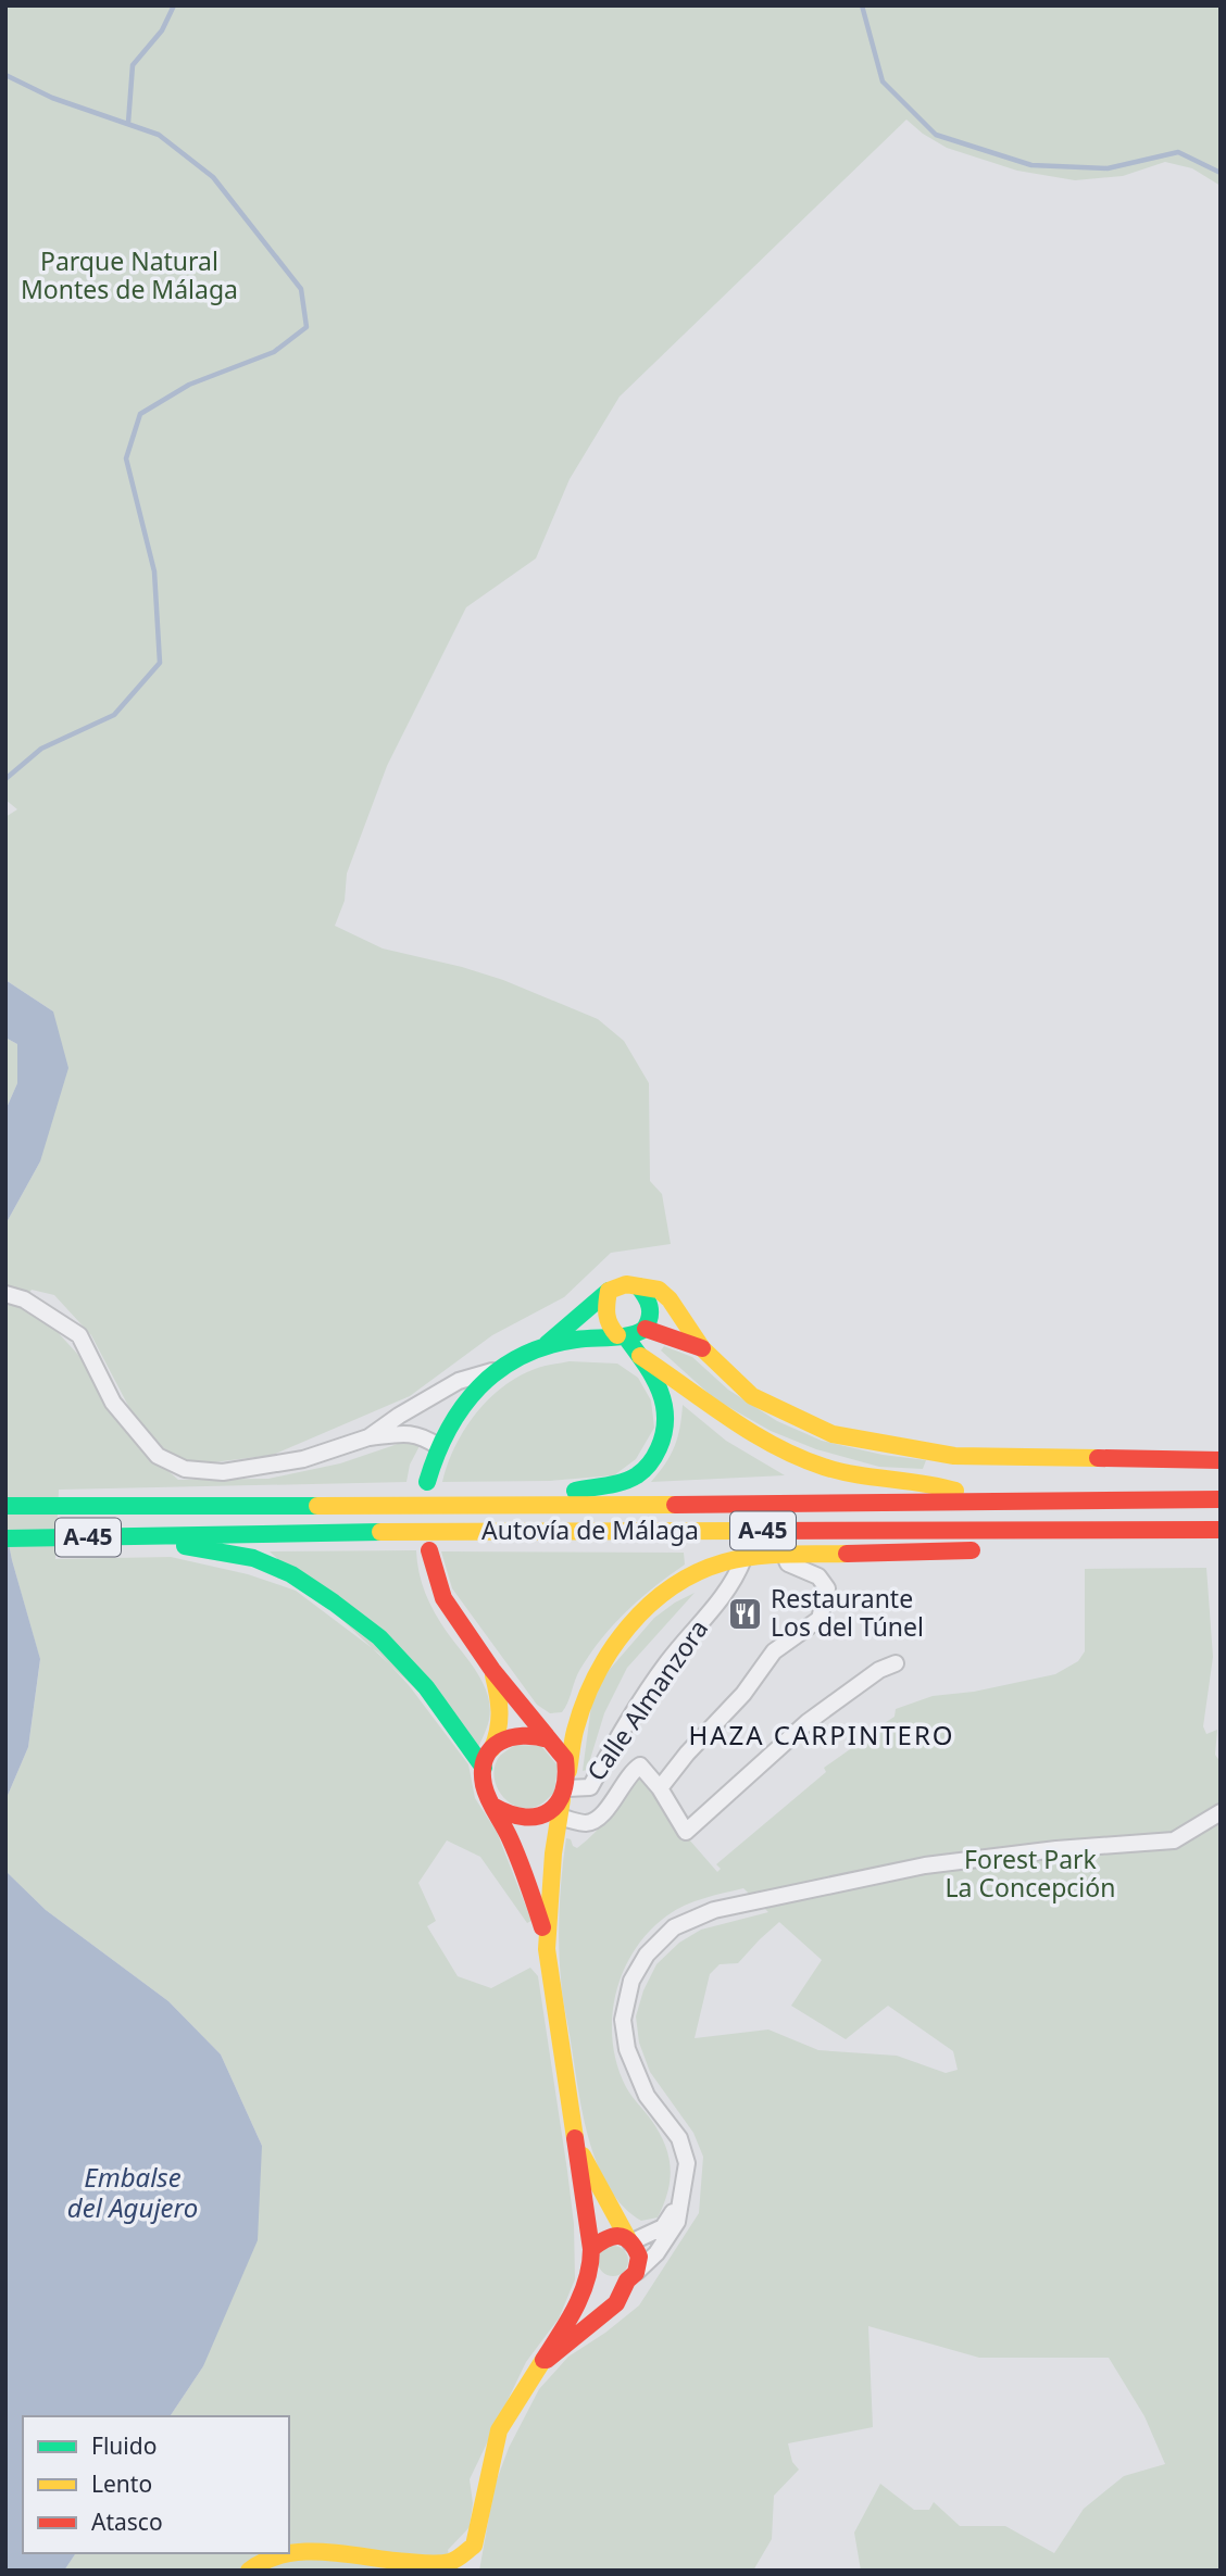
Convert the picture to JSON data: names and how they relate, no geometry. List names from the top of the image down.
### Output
{
  "streets": {
    "main road": ["Autovía de Málaga", "A-45"],
    "street": ["Calle Almanzora"]
  },
  "districts": ["HAZA CARPINTERO"],
  "water": ["Embalse del Agujero"],
  "parks": ["Parque Natural Montes de Málaga", "Forest Park La Concepción"],
  "places": {
    "restaurant": ["Restaurante Los del Túnel"]
  },
  "legend": ["Fluido", "Lento", "Atasco"]
}
